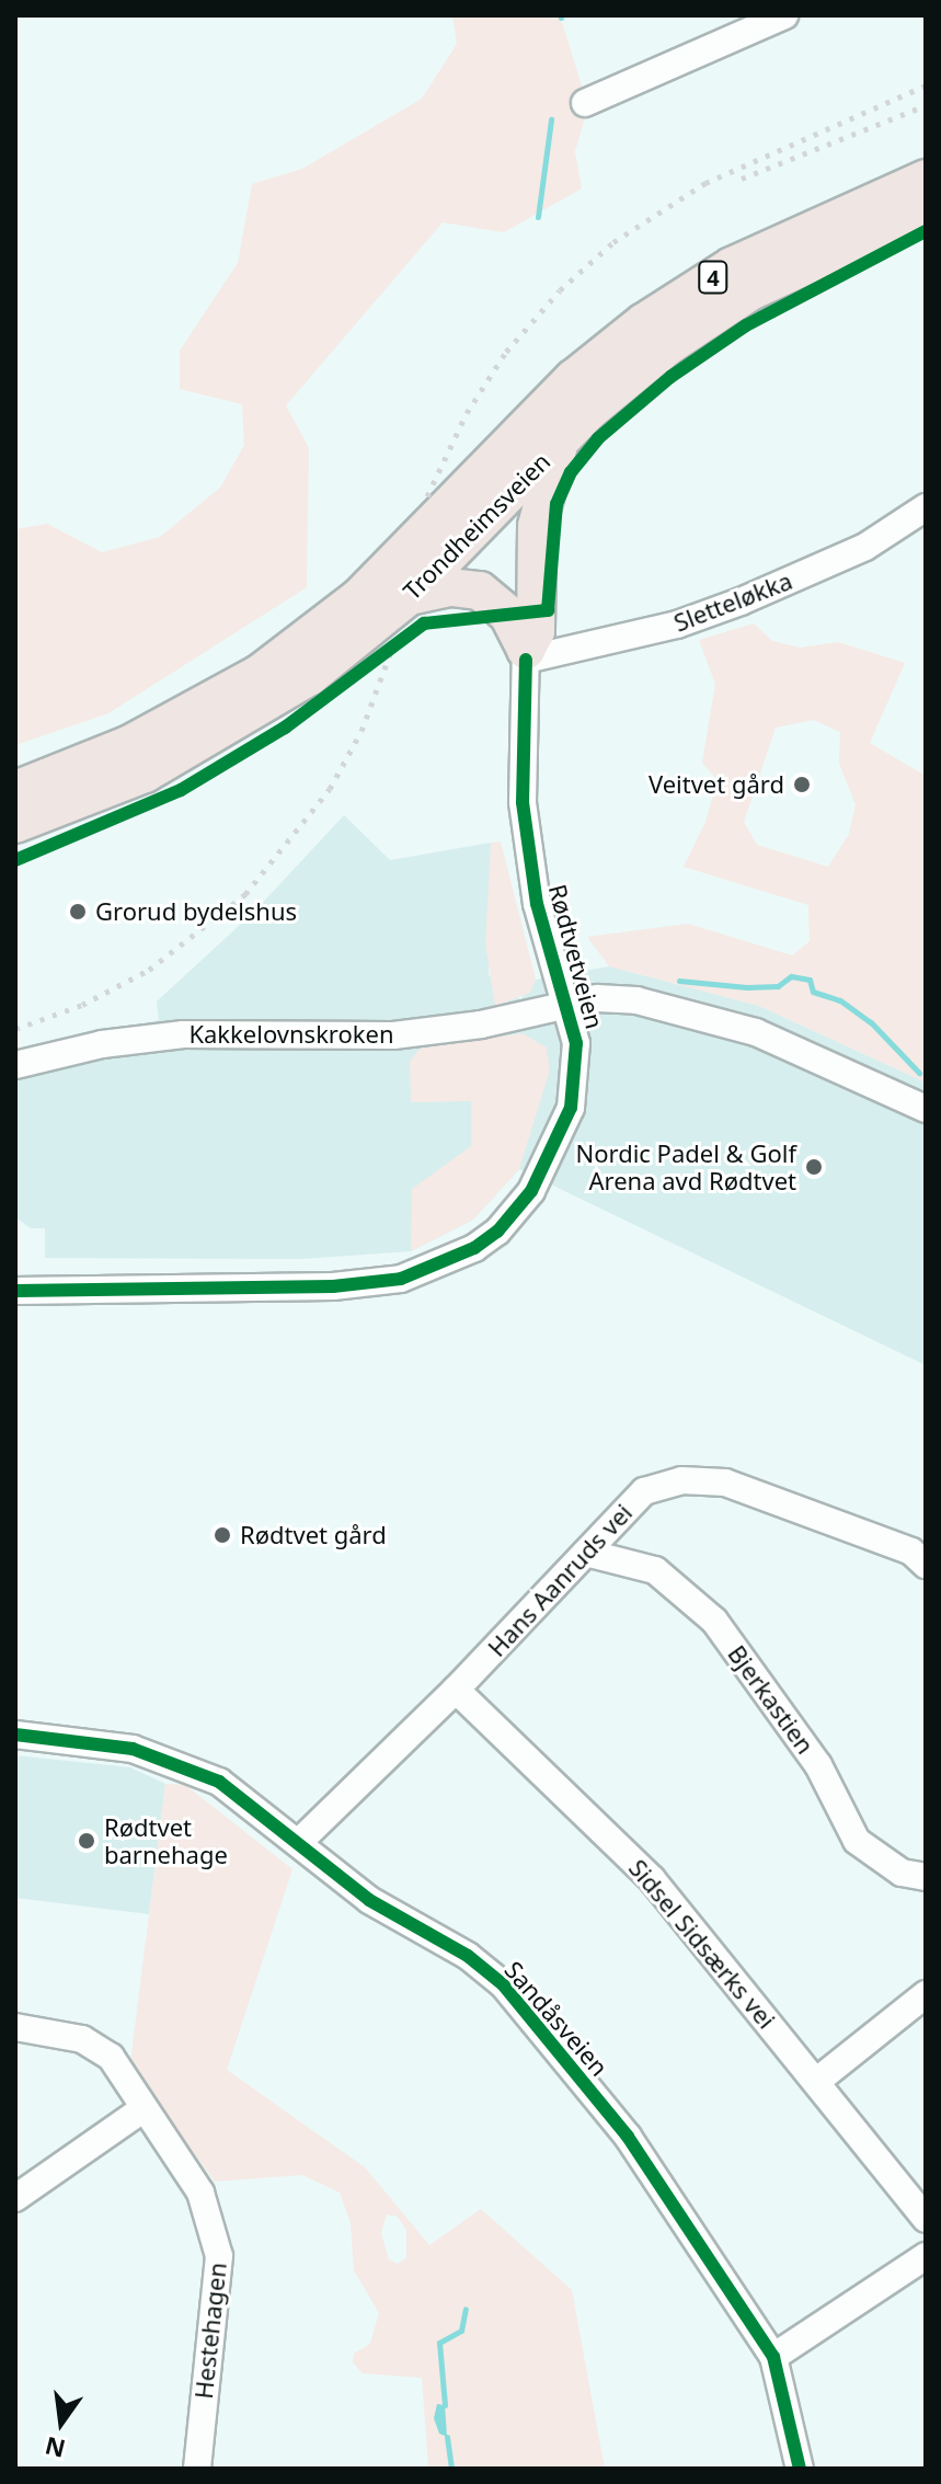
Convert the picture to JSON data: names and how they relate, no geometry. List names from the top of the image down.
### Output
{
  "streets": {
    "highway": ["4", "Trondheimsveien"],
    "street": [
      "Sletteløkka",
      "Rødtvetveien",
      "Kakkelovnskroken",
      "Hans Aanruds vei",
      "Bjerkastien",
      "Sidsel Sidsærks vei",
      "Sandåsveien",
      "Hestehagen"
    ]
  },
  "crossings": [
    ["Sletteløkka", "Rødtvetveien"],
    ["Rødtvetveien", "Kakkelovnskroken"],
    ["Hans Aanruds vei", "Bjerkastien"],
    ["Hans Aanruds vei", "Sidsel Sidsærks vei"],
    ["Hans Aanruds vei", "Sandåsveien"]
  ],
  "places": [
    "Veitvet gård",
    "Grorud bydelshus",
    "Nordic Padel & Golf Arena avd Rødtvet",
    "Rødtvet gård",
    "Rødtvet barnehage"
  ],
  "north": "bottom"
}
